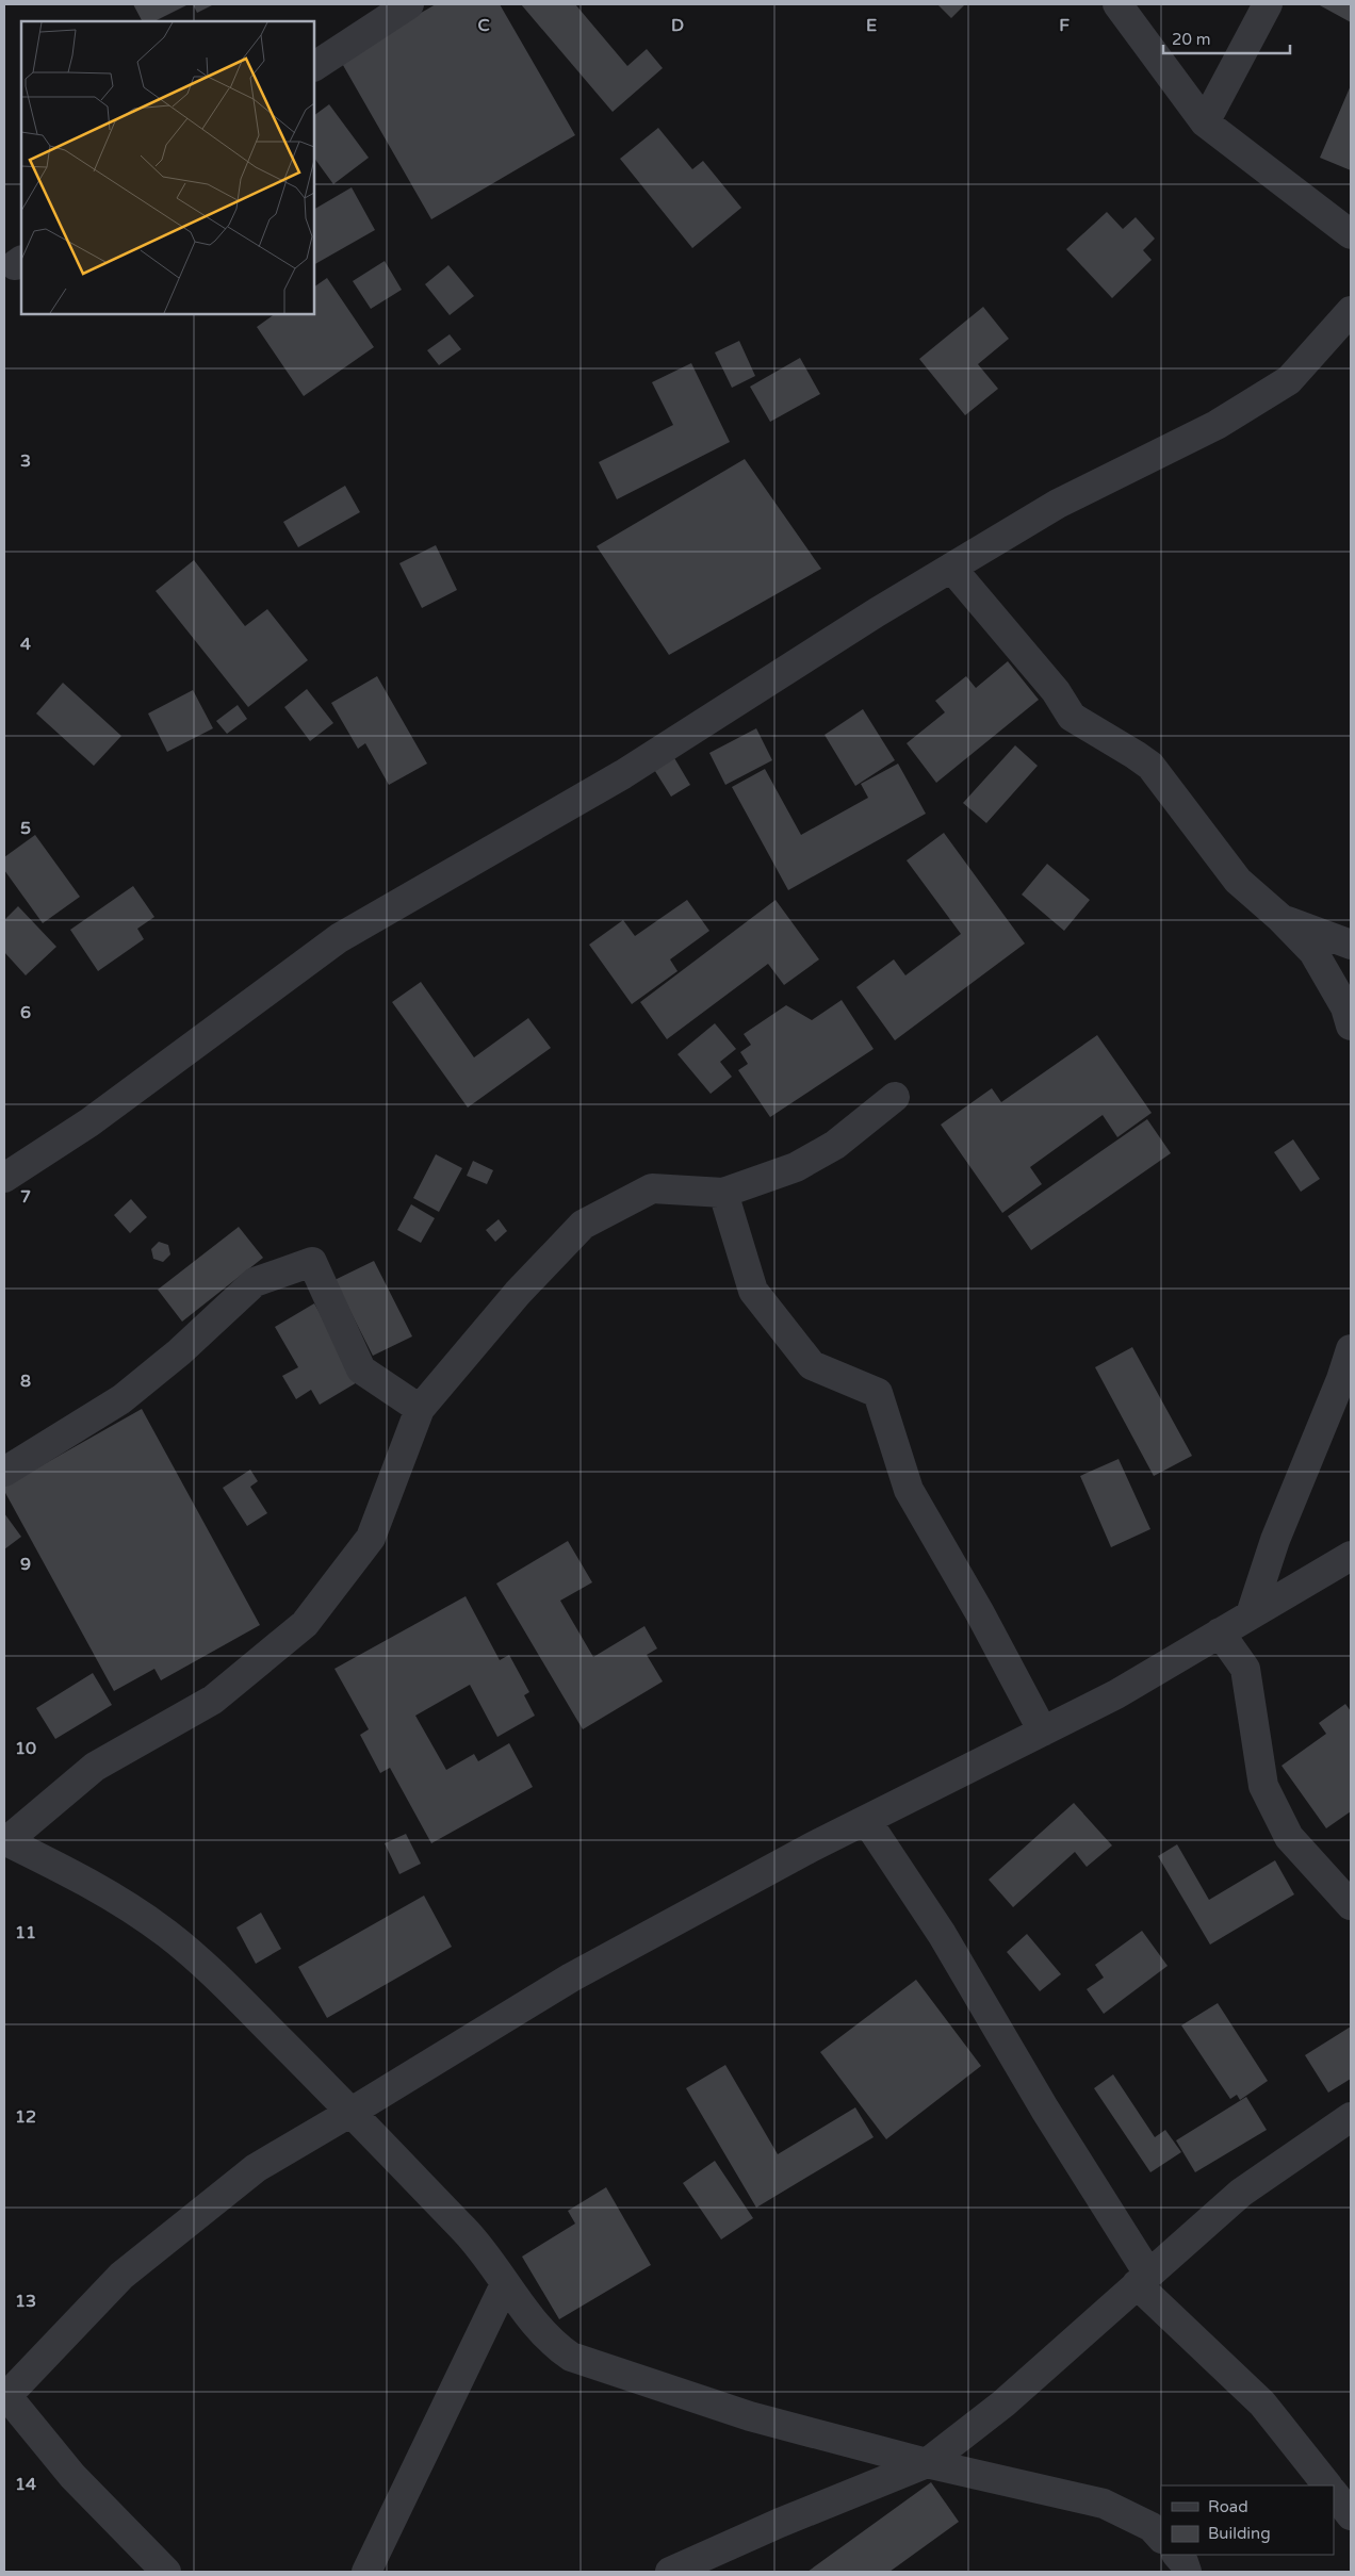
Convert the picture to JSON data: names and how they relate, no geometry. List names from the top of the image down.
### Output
{
  "legend": ["Road", "Building"],
  "scale_bar": "20 m",
  "grid": {
    "columns": [
      "C",
      "D",
      "E",
      "F"
    ],
    "rows": [
      "3",
      "4",
      "5",
      "6",
      "7",
      "8",
      "9",
      "10",
      "11",
      "12",
      "13",
      "14"
    ]
  }
}
